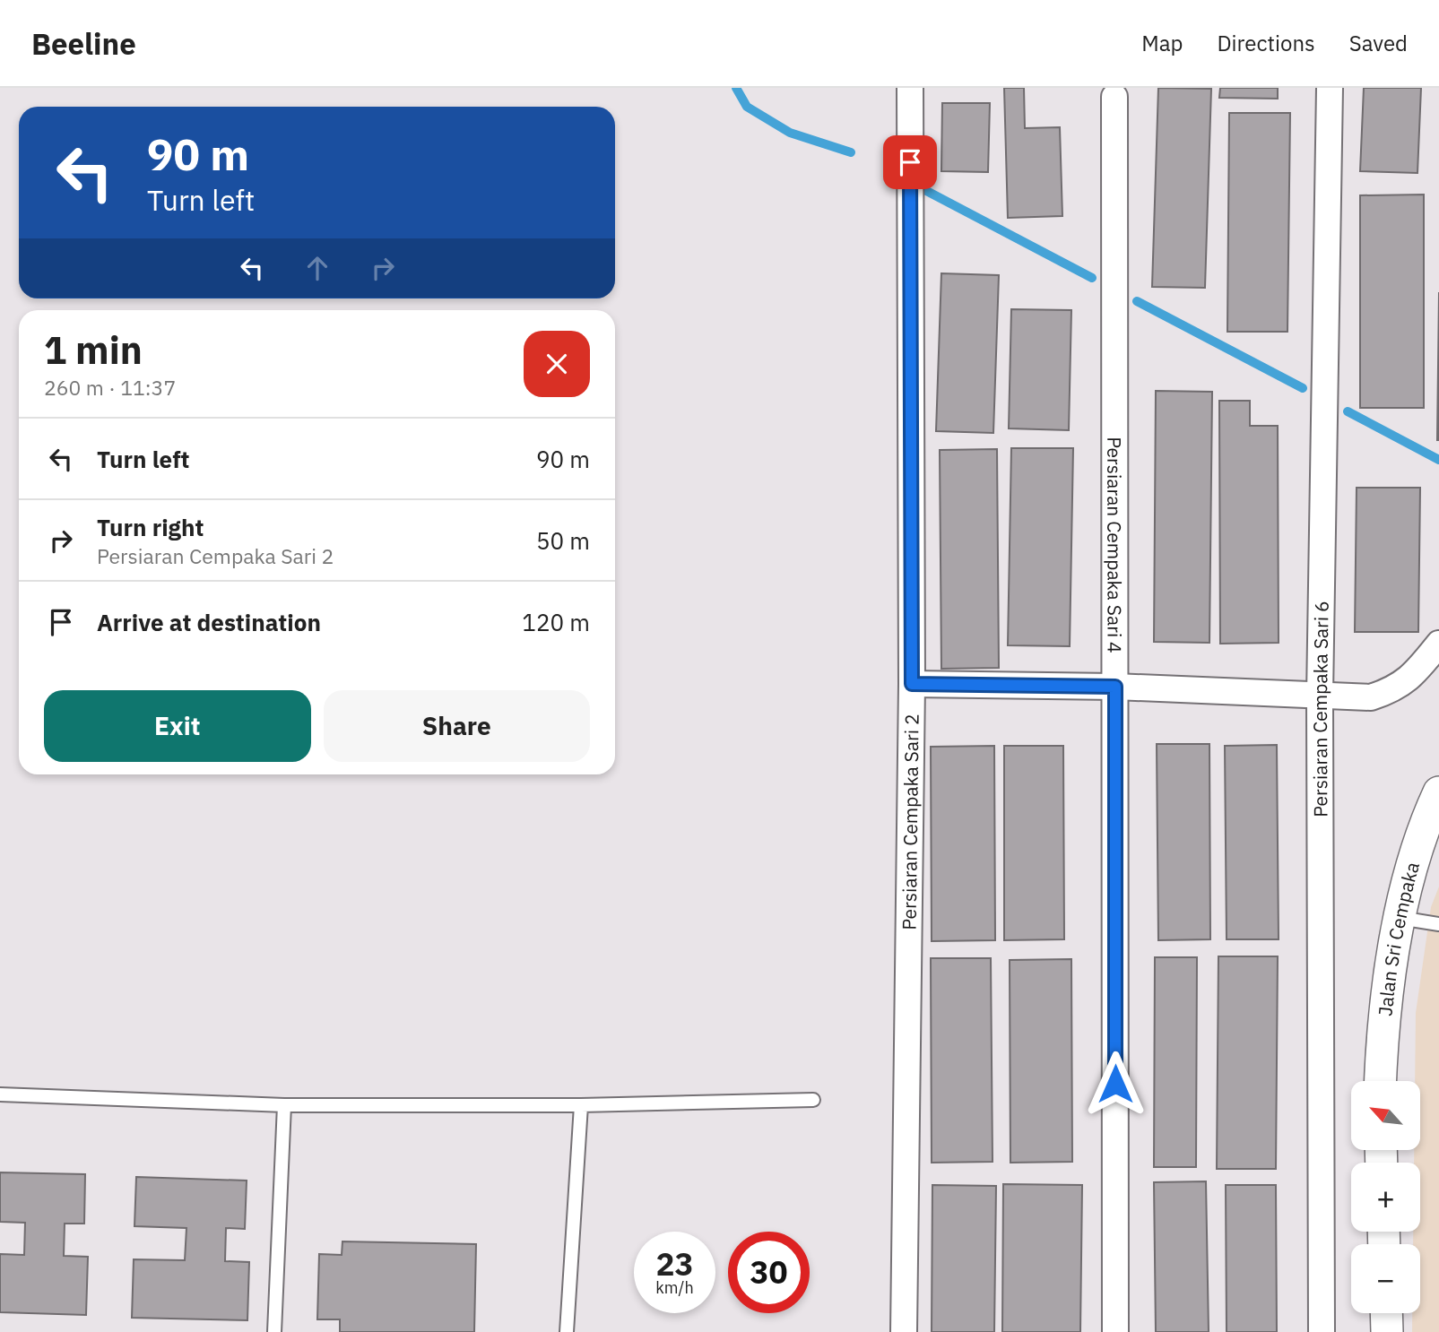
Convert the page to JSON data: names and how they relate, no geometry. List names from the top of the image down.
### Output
{
  "streets": {
    "street": [
      "Persiaran Cempaka Sari 4",
      "Persiaran Cempaka Sari 6",
      "Persiaran Cempaka Sari 2",
      "Jalan Sri Cempaka"
    ]
  },
  "north": "top left",
  "page": {
    "header": "Beeline",
    "nav": ["Map", "Directions", "Saved"],
    "turn": ["90 m", "Turn left"],
    "heading": ["1 min", "260 m · 11:37"],
    "list": [
      {
        "name": "Turn left",
        "value": "90 m"
      },
      {
        "name": "Turn right",
        "note": "Persiaran Cempaka Sari 2",
        "value": "50 m"
      },
      {
        "name": "Arrive at destination",
        "value": "120 m"
      }
    ],
    "buttons": ["Exit", "Share"],
    "map_buttons": ["+", "−"],
    "speed": "23 km/h",
    "limit": "30"
  }
}
